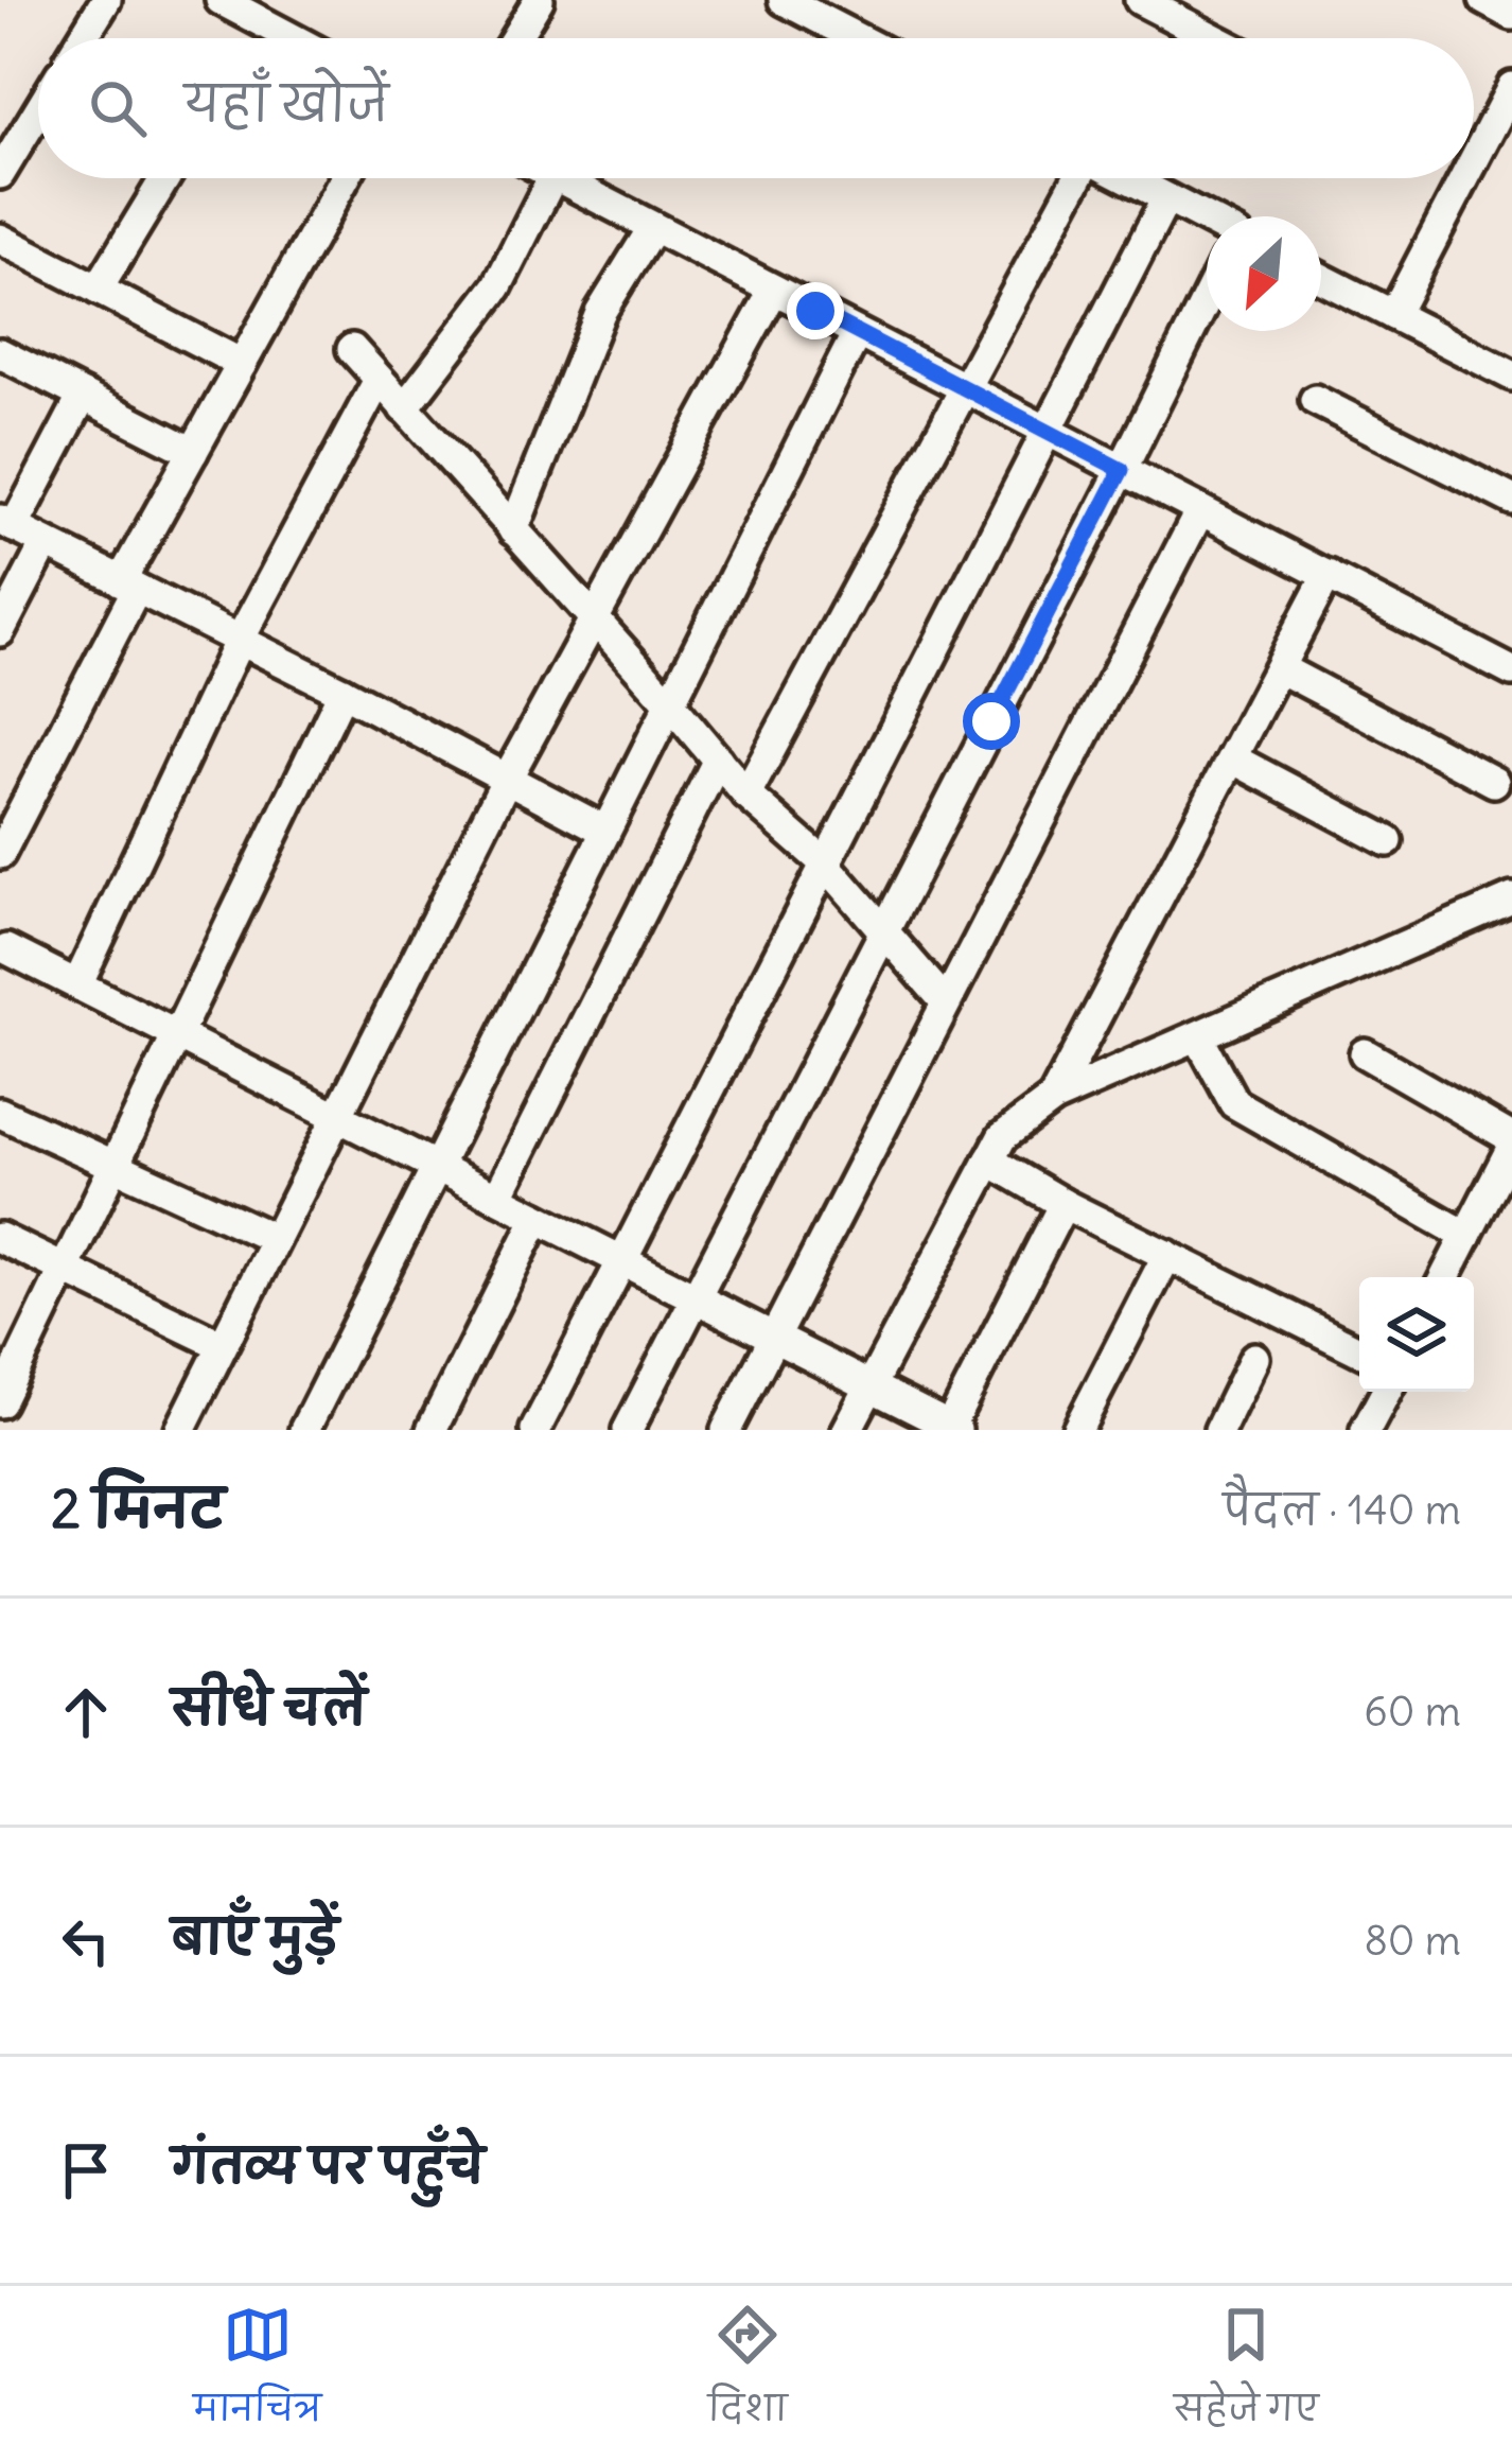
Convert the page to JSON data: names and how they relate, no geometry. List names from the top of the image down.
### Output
{
  "north": "bottom left",
  "page": {
    "search": "यहाँ खोजें",
    "heading": ["2 मिनट", "पैदल · 140 m"],
    "list": [
      ["सीधे चलें", "60 m"],
      ["बाएँ मुड़ें", "80 m"],
      "गंतव्य पर पहुँचे"
    ],
    "nav": ["मानचित्र", "दिशा", "सहेजे गए"]
  }
}
